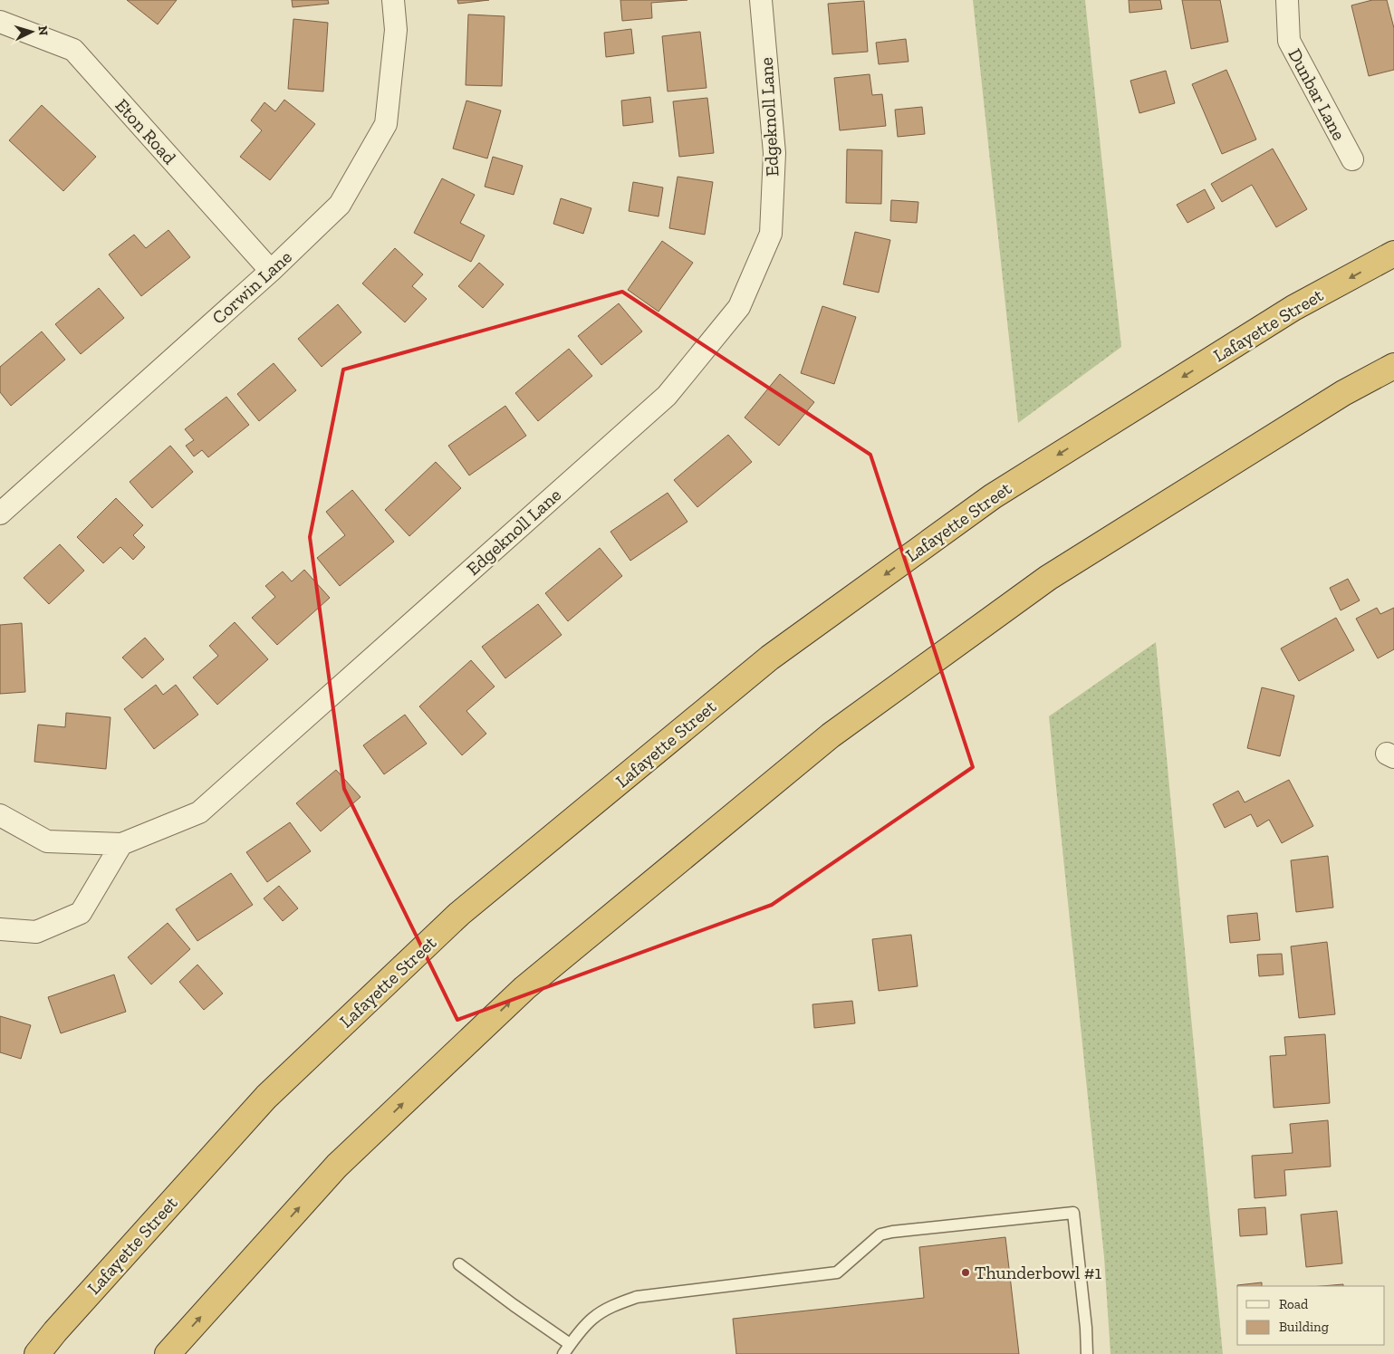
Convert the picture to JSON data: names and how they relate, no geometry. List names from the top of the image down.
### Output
{
  "streets": {
    "highway": ["Lafayette Street"],
    "street": [
      "Dunbar Lane",
      "Edgeknoll Lane",
      "Eton Road",
      "Corwin Lane"
    ]
  },
  "crossings": [
    ["Eton Road", "Corwin Lane"]
  ],
  "places": ["Thunderbowl #1"],
  "legend": ["Road", "Building"],
  "north": "right"
}
